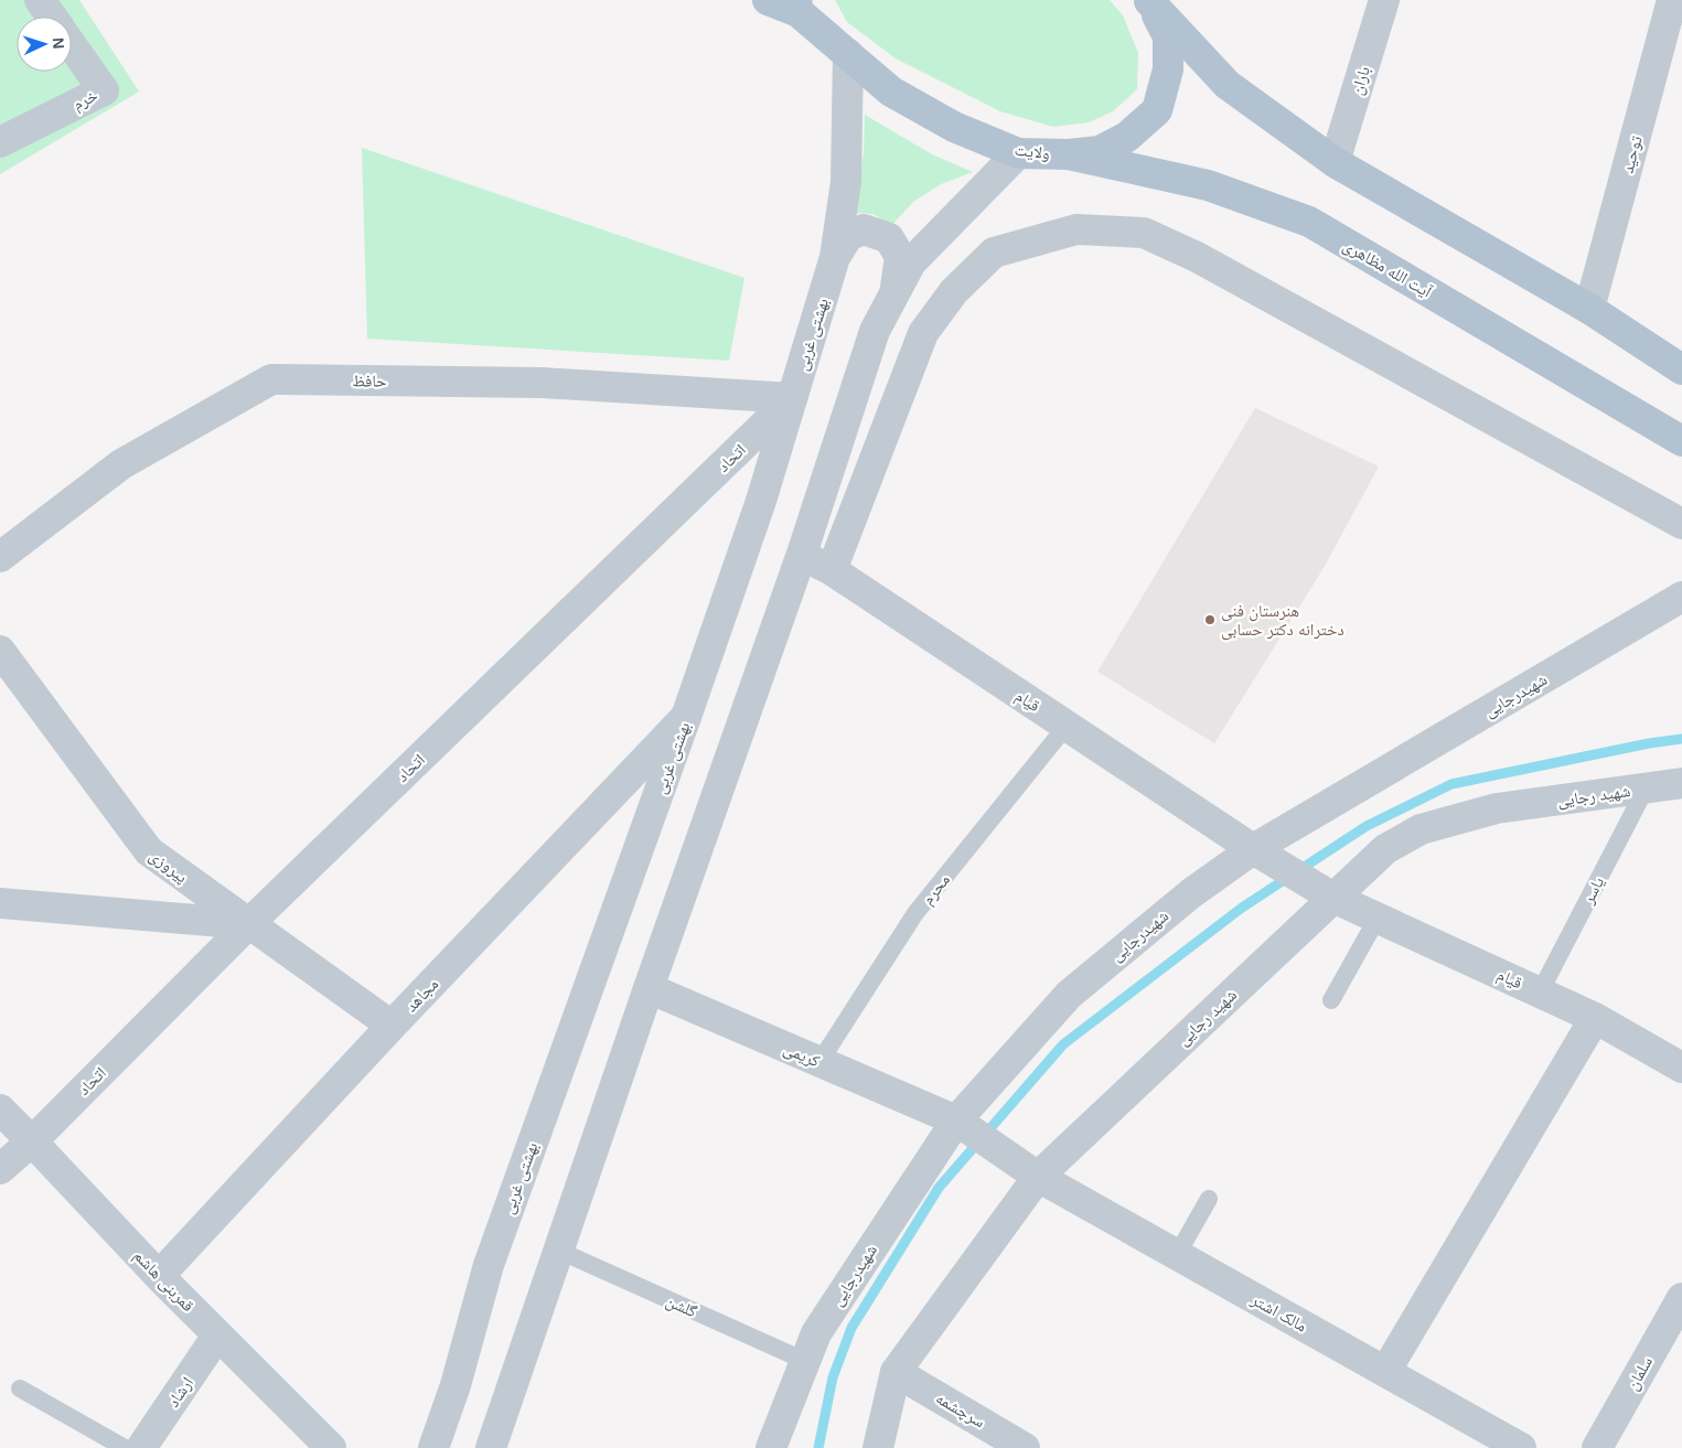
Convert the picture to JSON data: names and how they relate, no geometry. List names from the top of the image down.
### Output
{
  "streets": {
    "main road": ["ولایت", "آیت الله مظاهری"],
    "street": [
      "باران",
      "خرم",
      "توحید",
      "بهشتی غربی",
      "حافظ",
      "اتحاد",
      "شهیدرجایی",
      "قیام",
      "شهید رجایی",
      "پیروزی",
      "مجاهد",
      "کریمی",
      "قمربنی هاشم",
      "مالک اشتر",
      "سلمان",
      "ارشاد",
      "سرچشمه"
    ],
    "lane": ["محرم", "یاسر", "گلشن"]
  },
  "crossings": [
    ["ولایت", "آیت الله مظاهری"],
    ["ولایت", "بهشتی غربی"],
    ["بهشتی غربی", "حافظ"],
    ["بهشتی غربی", "اتحاد"],
    ["بهشتی غربی", "مجاهد"],
    ["حافظ", "اتحاد"],
    ["اتحاد", "پیروزی"],
    ["اتحاد", "قمربنی هاشم"],
    ["شهیدرجایی", "قیام"],
    ["شهیدرجایی", "کریمی"],
    ["شهیدرجایی", "گلشن"],
    ["قیام", "شهید رجایی"],
    ["قیام", "محرم"],
    ["قیام", "یاسر"],
    ["شهید رجایی", "یاسر"],
    ["شهید رجایی", "کریمی"],
    ["شهید رجایی", "مالک اشتر"],
    ["شهید رجایی", "سرچشمه"],
    ["پیروزی", "مجاهد"],
    ["محرم", "کریمی"],
    ["مجاهد", "قمربنی هاشم"],
    ["کریمی", "مالک اشتر"],
    ["قمربنی هاشم", "ارشاد"]
  ],
  "places": ["هنرستان فنی دخترانه دکتر حسابی"],
  "north": "right"
}
